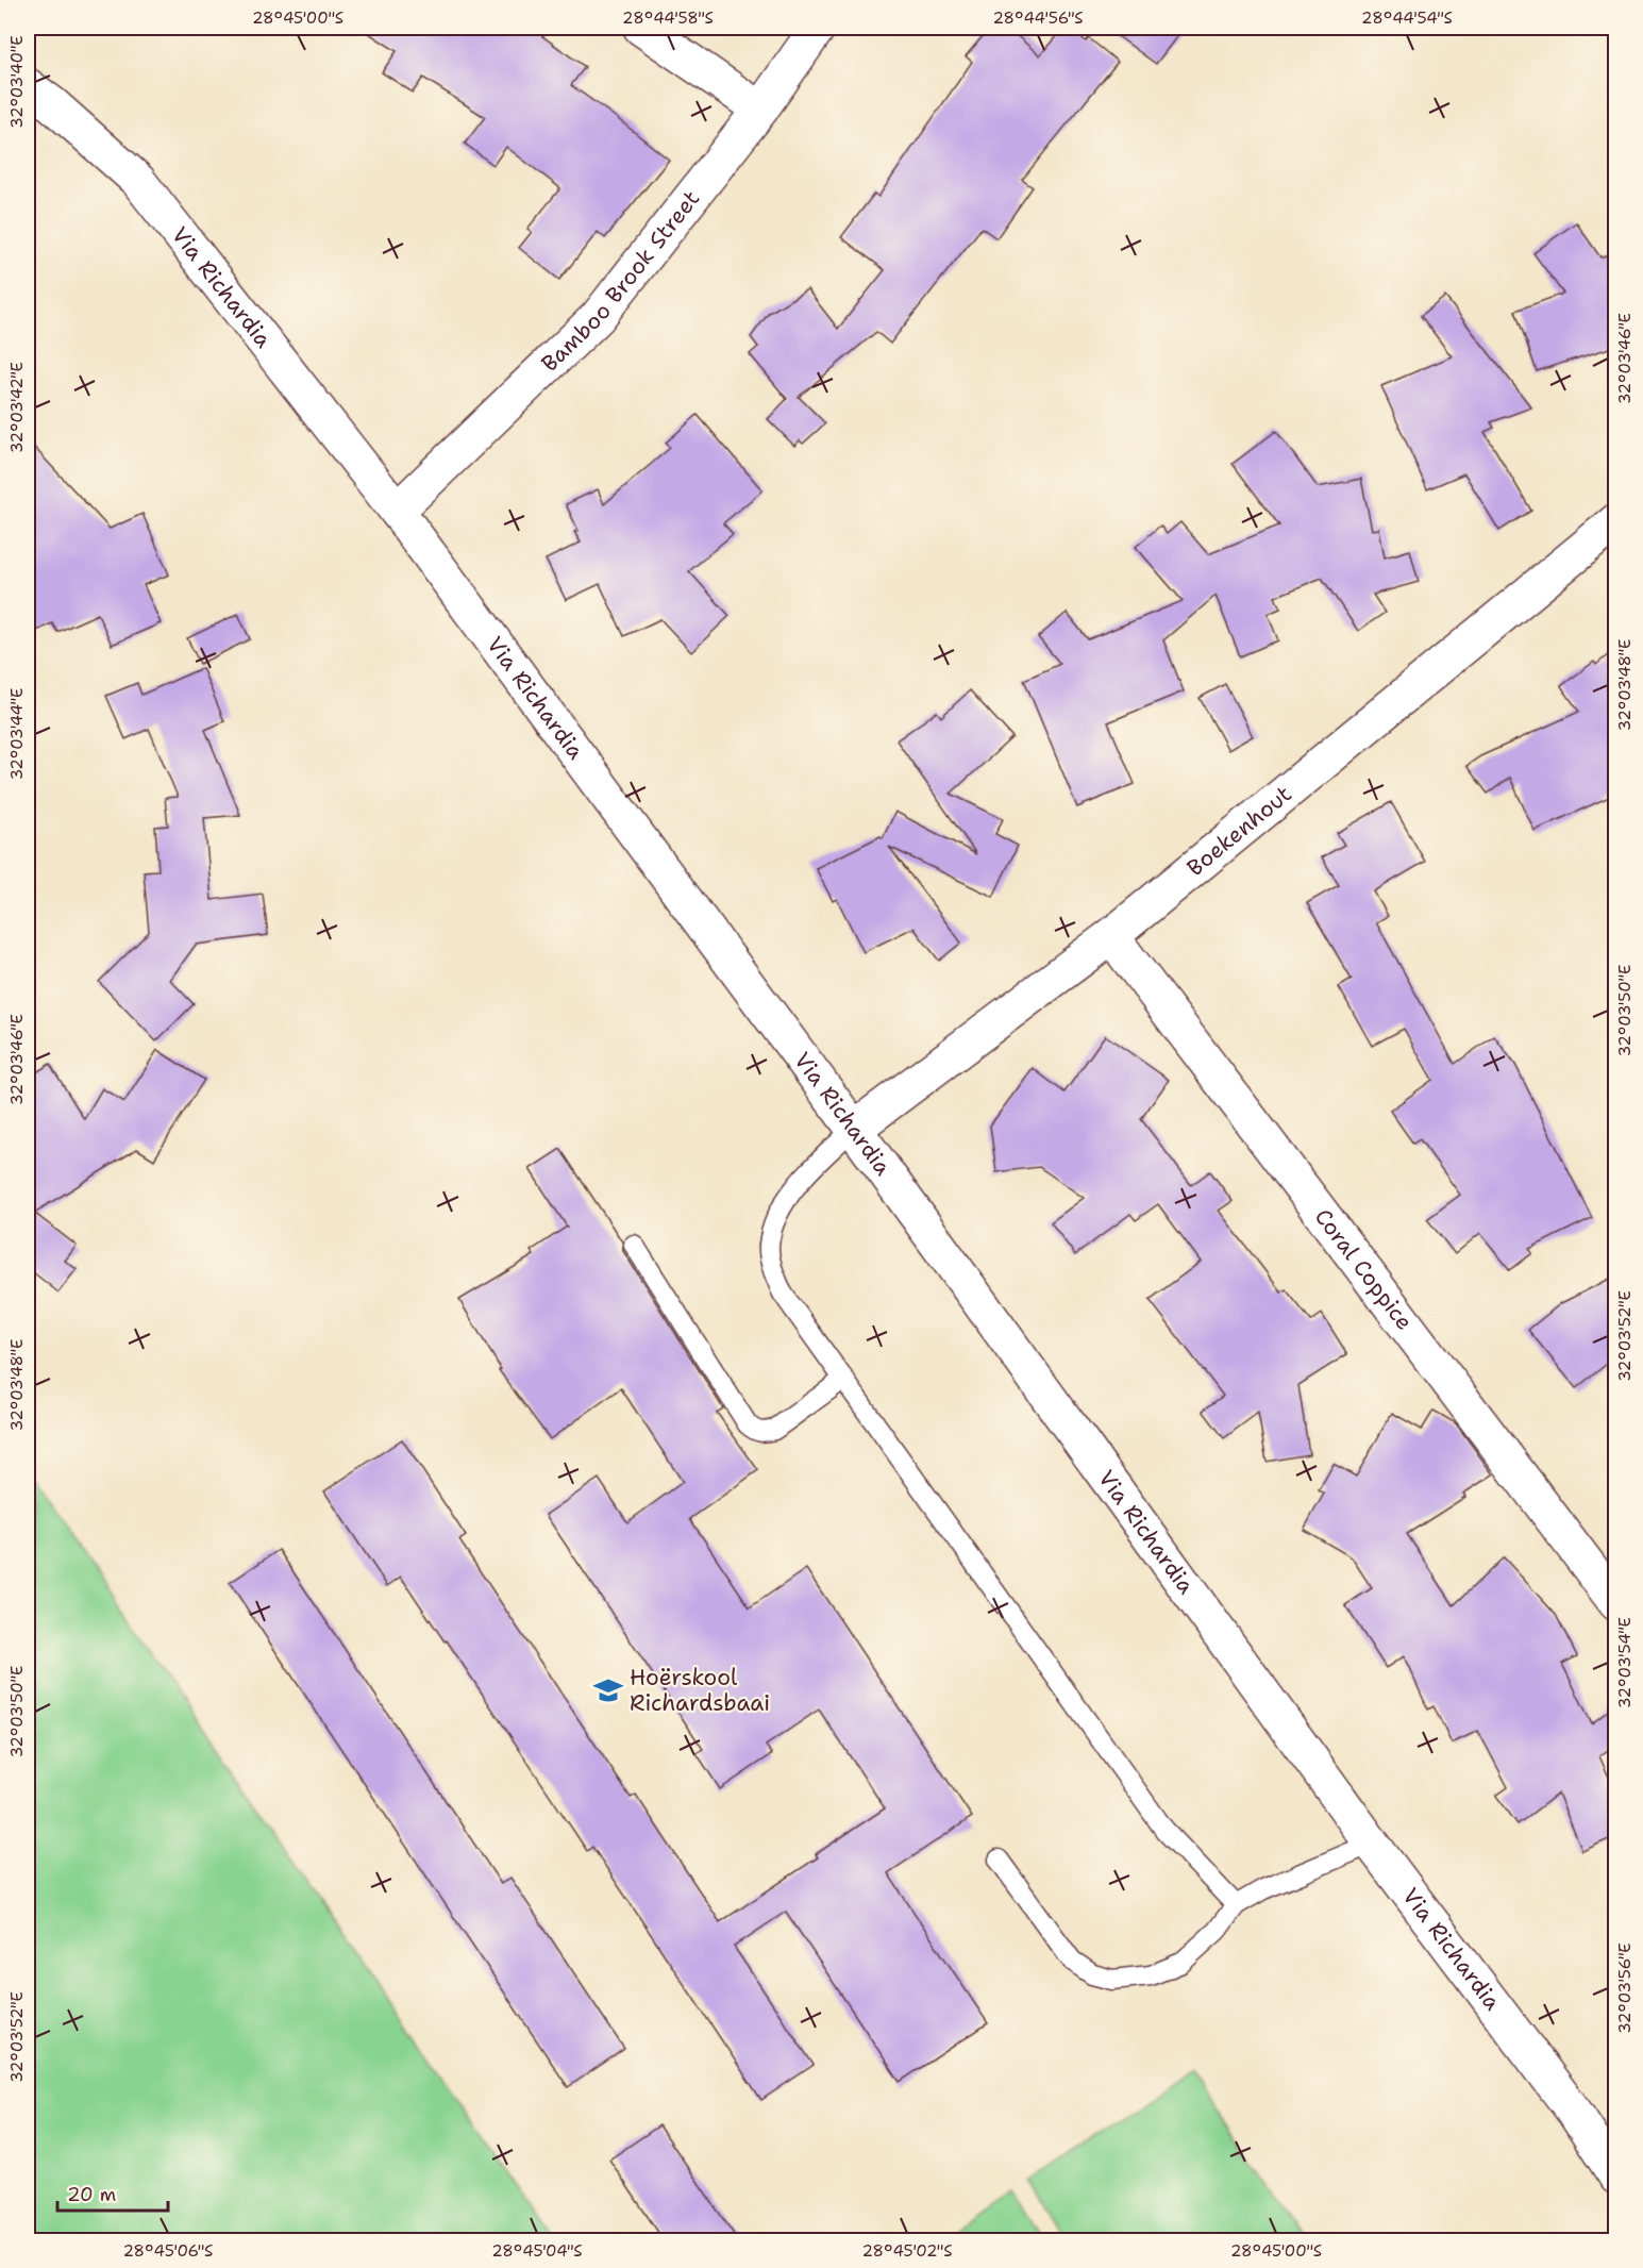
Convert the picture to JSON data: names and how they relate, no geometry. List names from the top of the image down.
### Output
{
  "streets": {
    "street": [
      "Bamboo Brook Street",
      "Via Richardia",
      "Boekenhout",
      "Coral Coppice"
    ]
  },
  "crossings": [
    ["Bamboo Brook Street", "Via Richardia"],
    ["Via Richardia", "Boekenhout"],
    ["Boekenhout", "Coral Coppice"]
  ],
  "places": {
    "school or university": ["Hoërskool Richardsbaai"]
  },
  "scale_bar": "20 m",
  "coordinates": [
    "28°45'00\"S",
    "28°44'58\"S",
    "28°44'56\"S",
    "28°44'54\"S",
    "32°03'40\"E",
    "32°03'46\"E",
    "32°03'42\"E",
    "32°03'48\"E",
    "32°03'44\"E",
    "32°03'50\"E",
    "32°03'52\"E",
    "32°03'54\"E",
    "32°03'56\"E",
    "28°45'06\"S",
    "28°45'04\"S",
    "28°45'02\"S"
  ]
}
